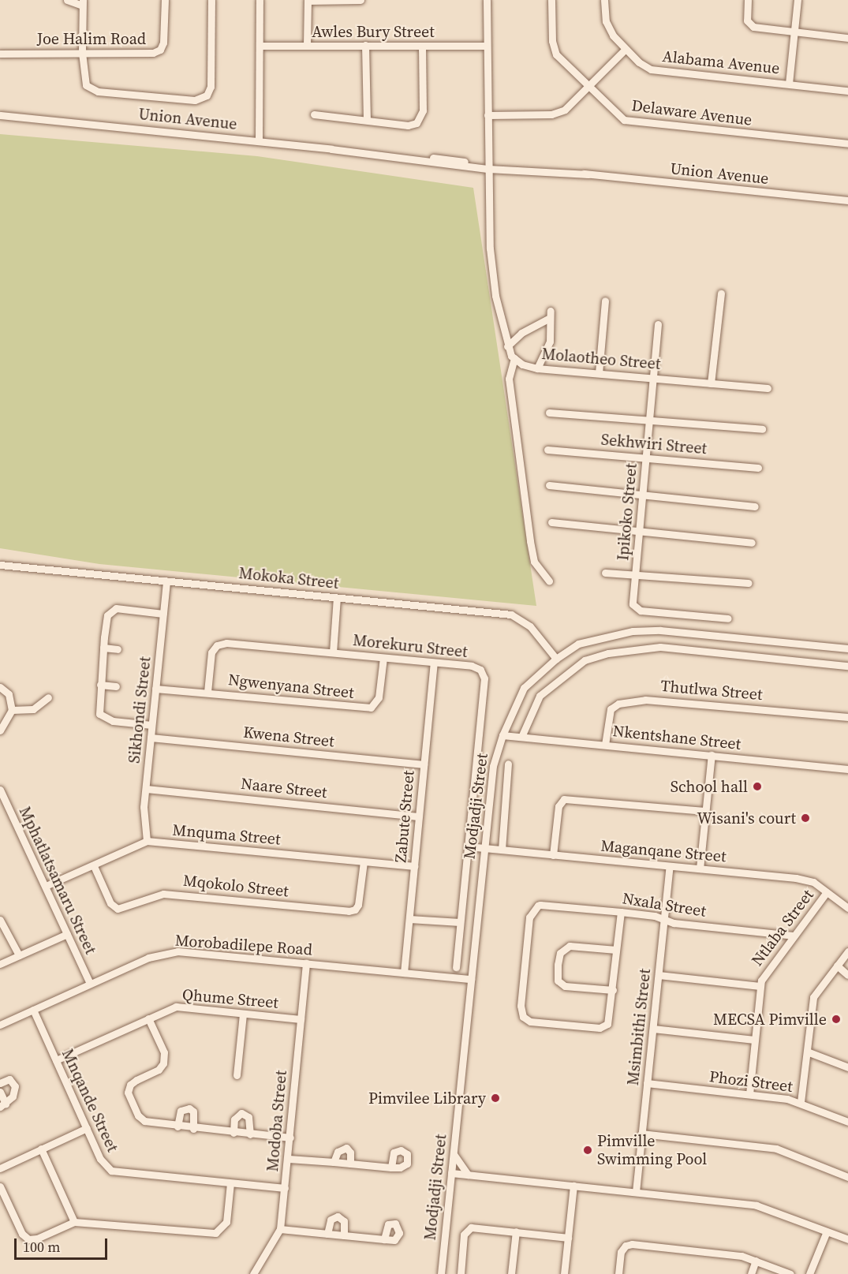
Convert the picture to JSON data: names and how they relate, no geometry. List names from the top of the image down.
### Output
{
  "streets": {
    "street": [
      "Awles Bury Street",
      "Joe Halim Road",
      "Alabama Avenue",
      "Delaware Avenue",
      "Union Avenue",
      "Molaotheo Street",
      "Sekhwiri Street",
      "Ipikoko Street",
      "Mokoka Street",
      "Morekuru Street",
      "Ngwenyana Street",
      "Thutlwa Street",
      "Sikhondi Street",
      "Kwena Street",
      "Nkentshane Street",
      "Naare Street",
      "Modjadji Street",
      "Zabute Street",
      "Mnquma Street",
      "Maganqane Street",
      "Mphatlatsamaru Street",
      "Mqokolo Street",
      "Nxala Street",
      "Ntlaba Street",
      "Morobadilepe Road",
      "Qhume Street",
      "Msimbithi Street",
      "Phozi Street",
      "Mnqande Street",
      "Modoba Street"
    ]
  },
  "crossings": [
    ["Molaotheo Street", "Ipikoko Street"],
    ["Sekhwiri Street", "Ipikoko Street"],
    ["Mokoka Street", "Sikhondi Street"],
    ["Mokoka Street", "Modjadji Street"],
    ["Morekuru Street", "Ngwenyana Street"],
    ["Morekuru Street", "Zabute Street"],
    ["Morekuru Street", "Maganqane Street"],
    ["Ngwenyana Street", "Sikhondi Street"],
    ["Thutlwa Street", "Nkentshane Street"],
    ["Sikhondi Street", "Kwena Street"],
    ["Sikhondi Street", "Naare Street"],
    ["Sikhondi Street", "Mnquma Street"],
    ["Kwena Street", "Zabute Street"],
    ["Nkentshane Street", "Modjadji Street"],
    ["Naare Street", "Zabute Street"],
    ["Modjadji Street", "Maganqane Street"],
    ["Modjadji Street", "Morobadilepe Road"],
    ["Zabute Street", "Mnquma Street"],
    ["Zabute Street", "Morobadilepe Road"],
    ["Mnquma Street", "Mqokolo Street"],
    ["Maganqane Street", "Ntlaba Street"],
    ["Maganqane Street", "Msimbithi Street"],
    ["Mphatlatsamaru Street", "Morobadilepe Road"],
    ["Nxala Street", "Ntlaba Street"],
    ["Nxala Street", "Msimbithi Street"],
    ["Ntlaba Street", "Phozi Street"],
    ["Morobadilepe Road", "Mnqande Street"],
    ["Morobadilepe Road", "Modoba Street"],
    ["Qhume Street", "Mnqande Street"],
    ["Qhume Street", "Modoba Street"],
    ["Msimbithi Street", "Phozi Street"],
    ["Mnqande Street", "Modoba Street"]
  ],
  "places": [
    "School hall",
    "Wisani's court",
    "MECSA Pimville",
    "Pimvilee Library",
    "Pimville Swimming Pool"
  ],
  "scale_bar": "100 m"
}
